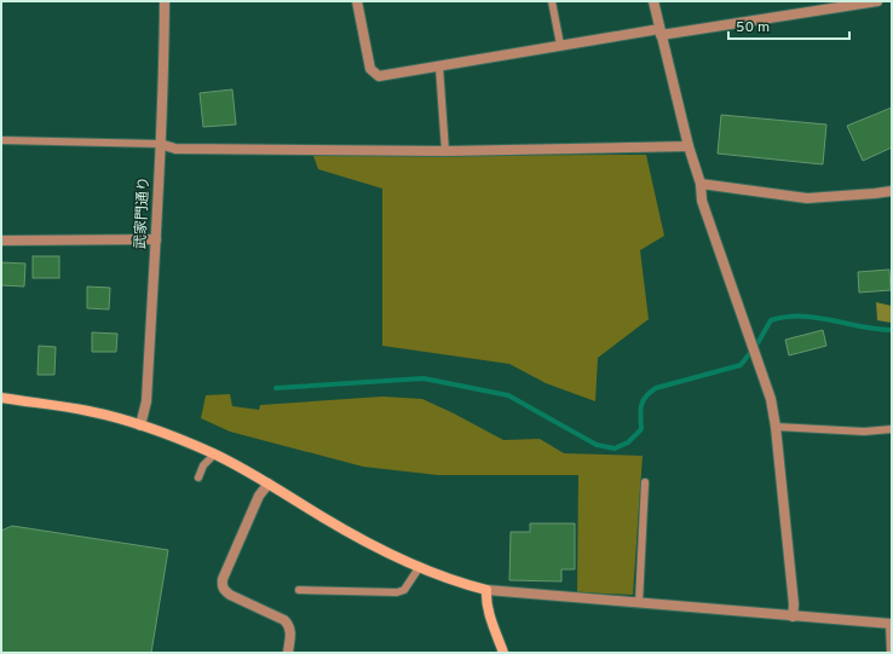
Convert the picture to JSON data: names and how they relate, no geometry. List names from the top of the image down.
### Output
{
  "streets": {
    "street": ["武家門通り"]
  },
  "scale_bar": "50 m"
}
